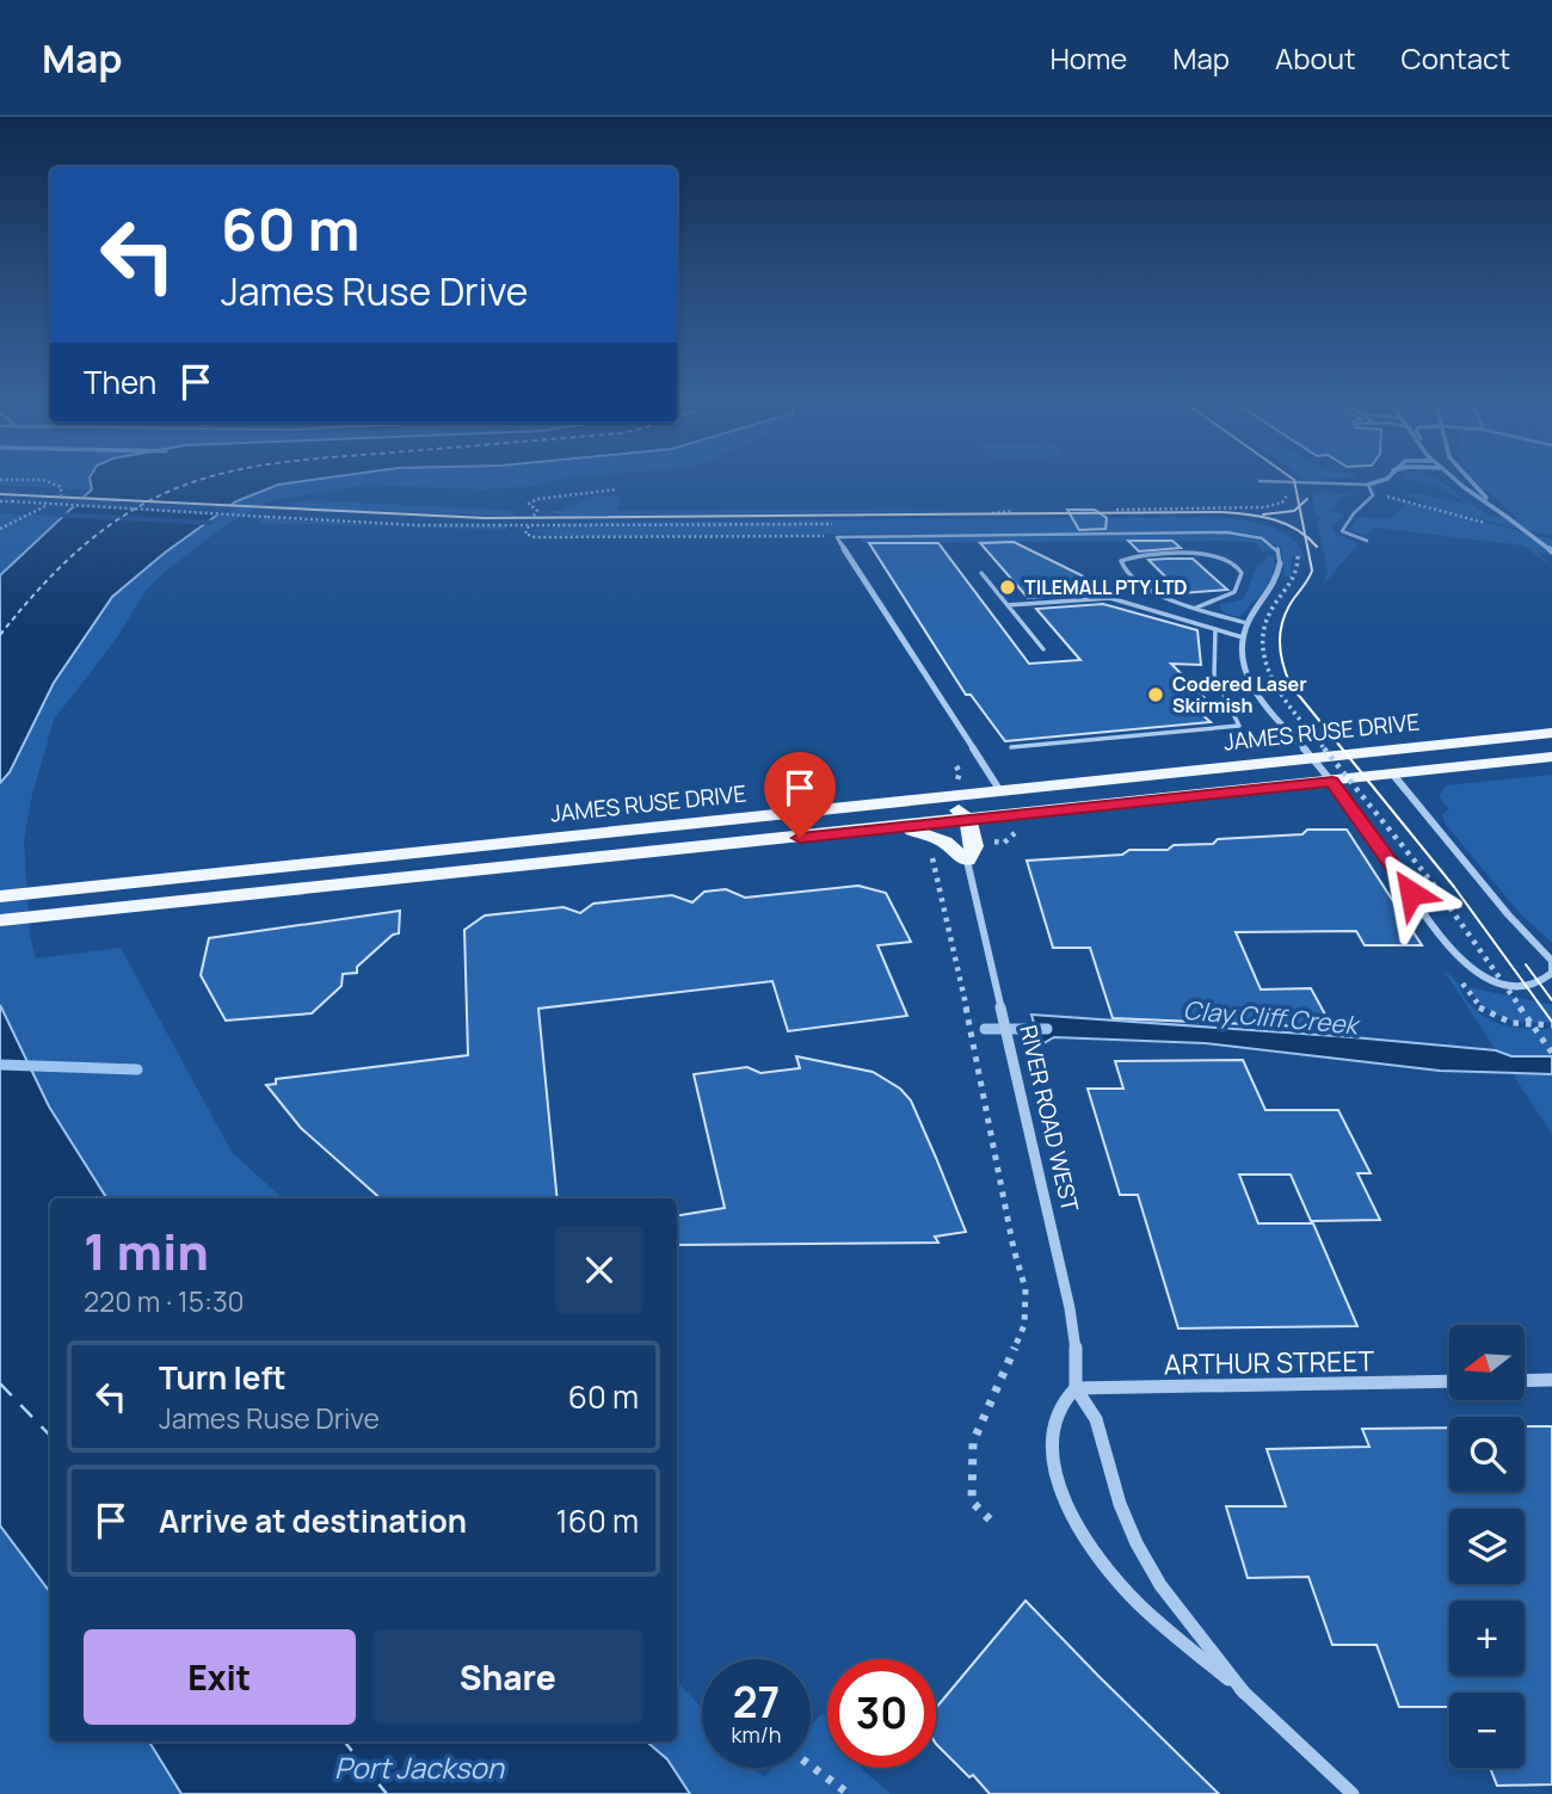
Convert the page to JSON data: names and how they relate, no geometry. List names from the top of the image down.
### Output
{
  "streets": {
    "main road": ["JAMES RUSE DRIVE"],
    "street": ["RIVER ROAD WEST", "ARTHUR STREET"]
  },
  "crossings": [
    ["RIVER ROAD WEST", "ARTHUR STREET"]
  ],
  "water": ["Clay Cliff Creek", "Port Jackson"],
  "places": ["TILEMALL PTY LTD", "Codered Laser Skirmish"],
  "north": "left",
  "page": {
    "header": "Map",
    "nav": [
      "Home",
      "Map",
      "About",
      "Contact"
    ],
    "turn": ["60 m", "James Ruse Drive"],
    "then": "Then",
    "heading": ["1 min", "220 m · 15:30"],
    "map_buttons": ["+", "−"],
    "list": [
      {
        "name": "Turn left",
        "note": "James Ruse Drive",
        "value": "60 m"
      },
      {
        "name": "Arrive at destination",
        "value": "160 m"
      }
    ],
    "buttons": ["Exit", "Share"],
    "speed": "27 km/h",
    "limit": "30"
  }
}
